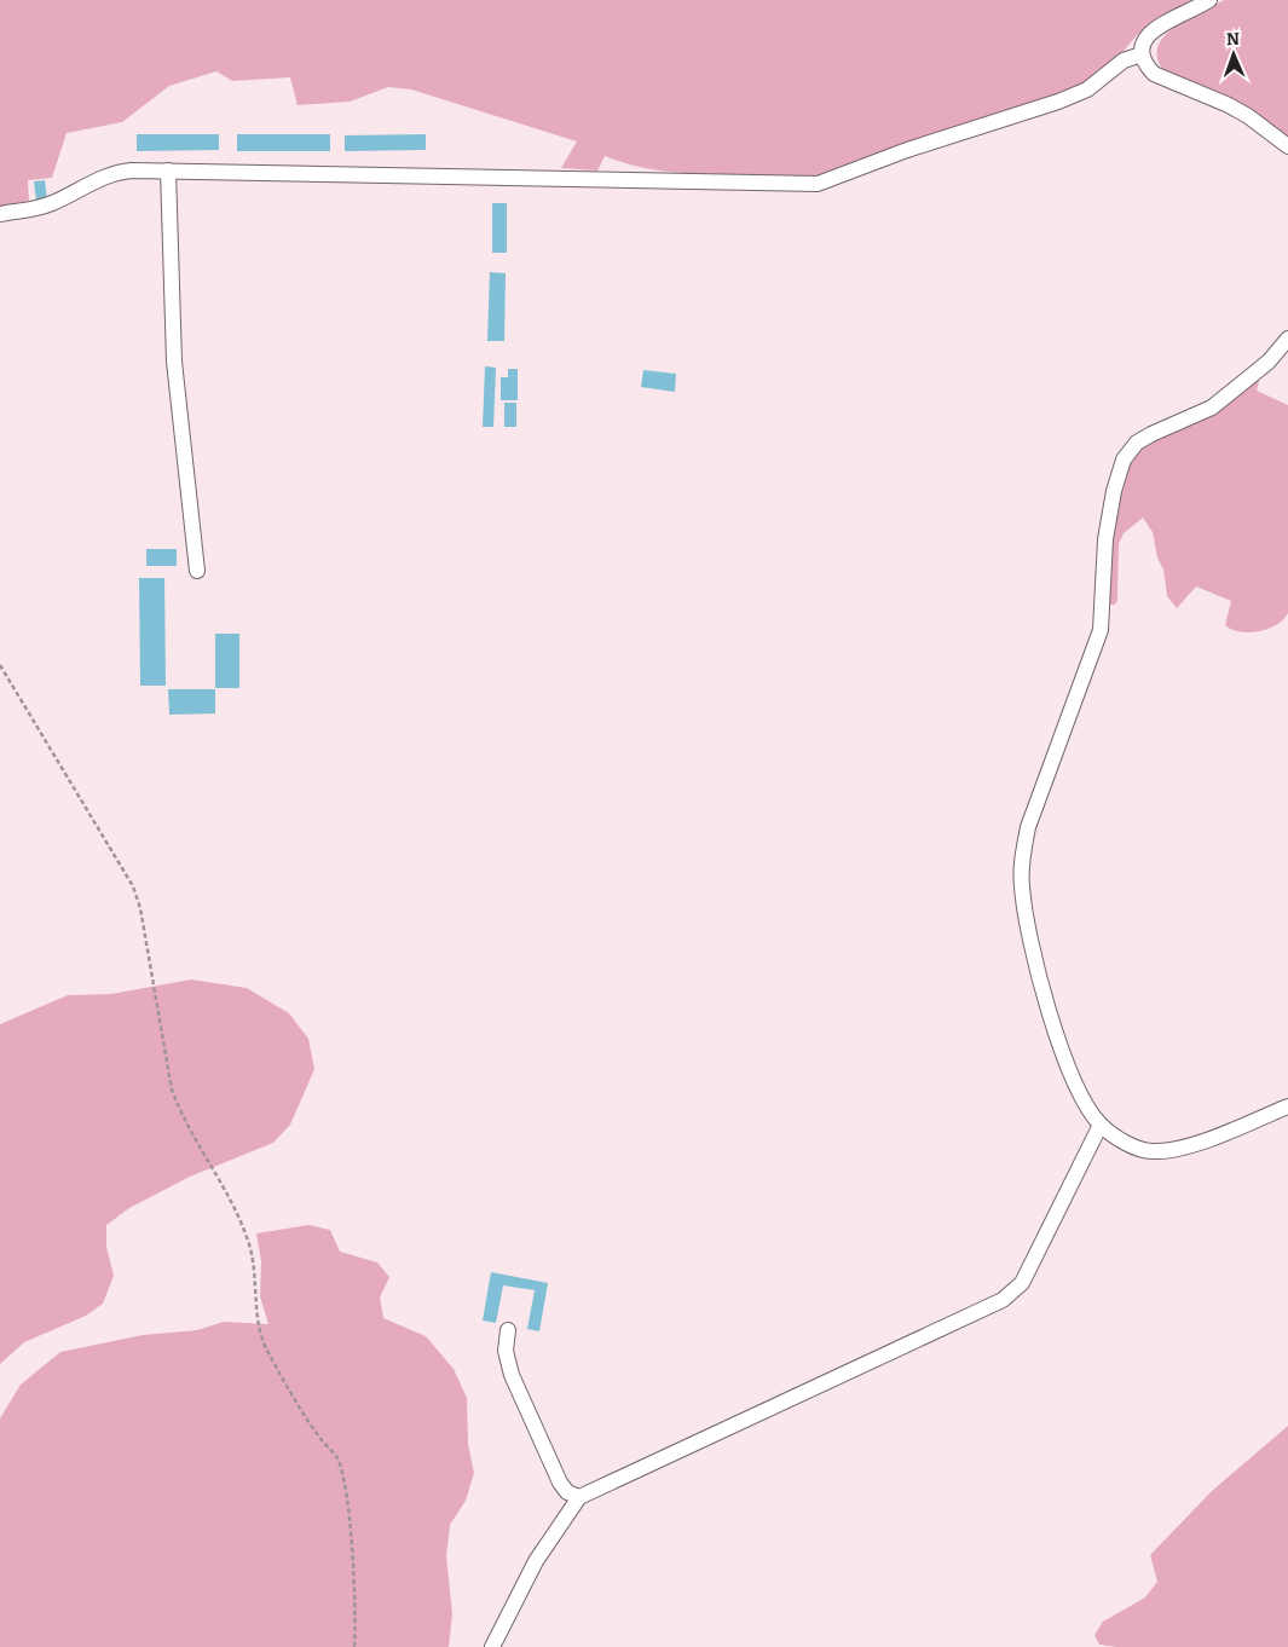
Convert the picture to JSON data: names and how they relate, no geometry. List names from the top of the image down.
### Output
{
  "north": "top"
}
